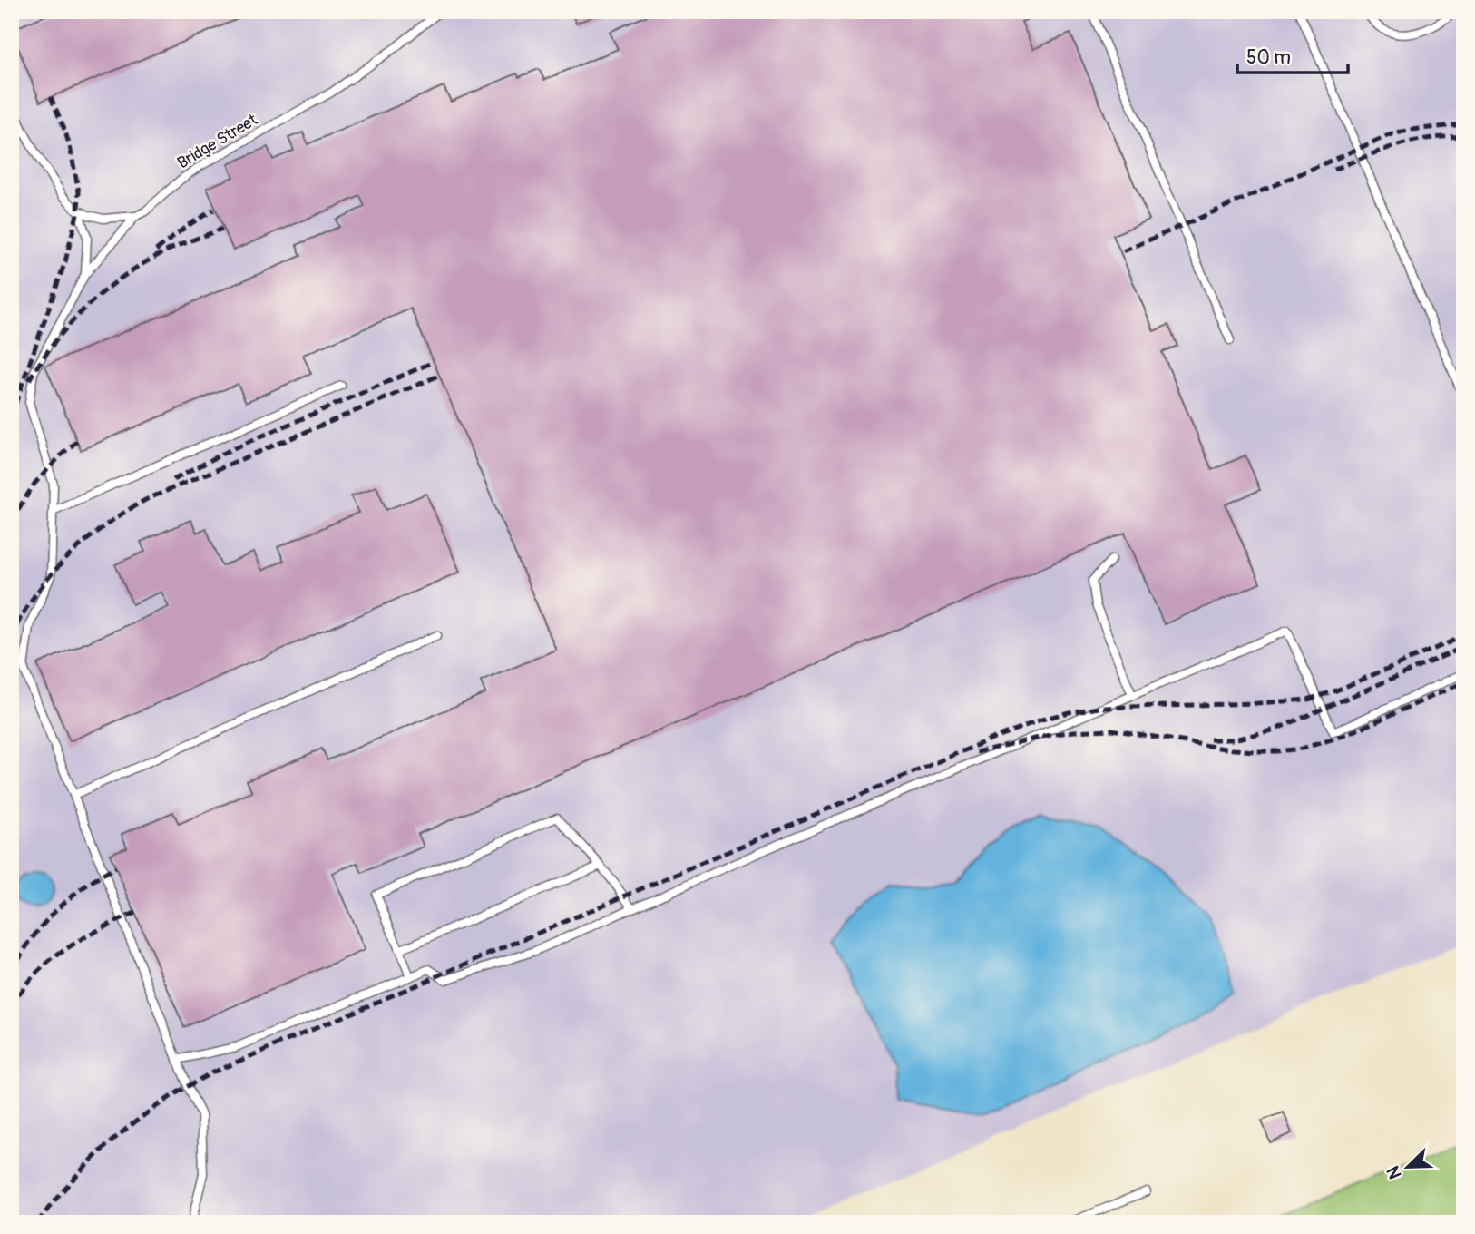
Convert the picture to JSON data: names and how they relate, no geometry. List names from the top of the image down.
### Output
{
  "streets": {
    "lane": ["Bridge Street"]
  },
  "scale_bar": "50 m",
  "north": "bottom left"
}
